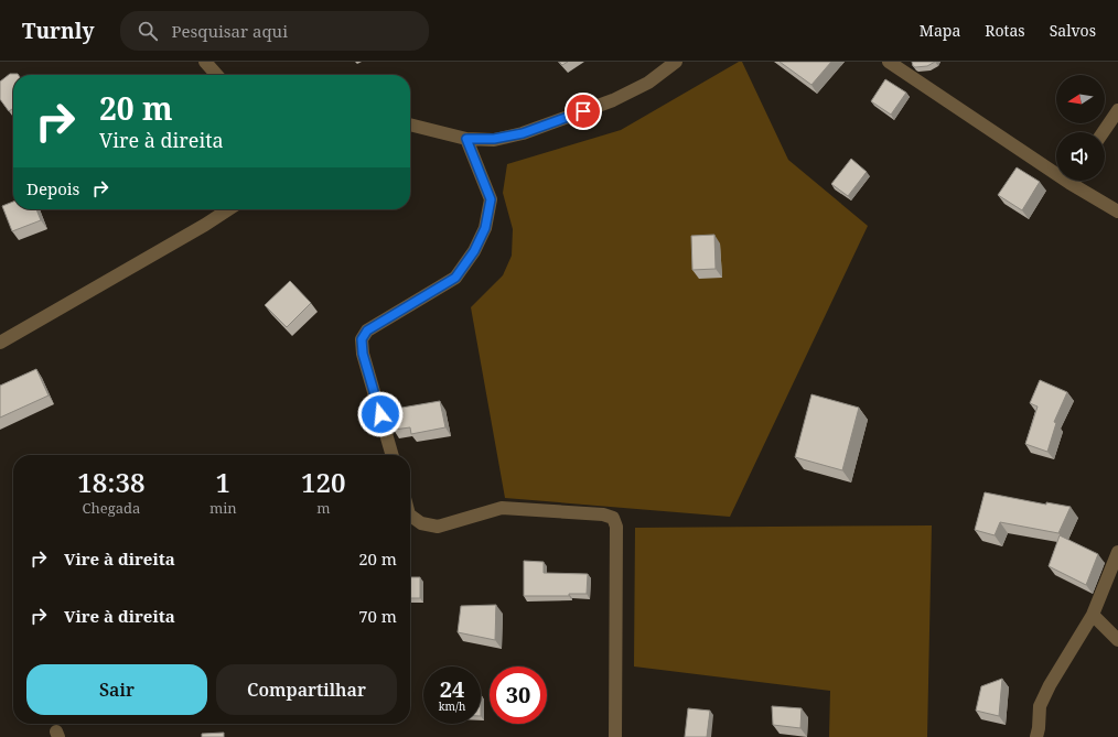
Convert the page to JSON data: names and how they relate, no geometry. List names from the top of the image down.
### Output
{
  "north": "left",
  "page": {
    "header": "Turnly",
    "search": "Pesquisar aqui",
    "nav": ["Mapa", "Rotas", "Salvos"],
    "turn": ["20 m", "Vire à direita"],
    "then": "Depois",
    "eta": [
      "18:38",
      "Chegada",
      "1",
      "min",
      "120",
      "m"
    ],
    "list": [
      {
        "name": "Vire à direita",
        "value": "20 m"
      },
      {
        "name": "Vire à direita",
        "value": "70 m"
      }
    ],
    "buttons": ["Sair", "Compartilhar"],
    "speed": "24 km/h",
    "limit": "30"
  }
}
